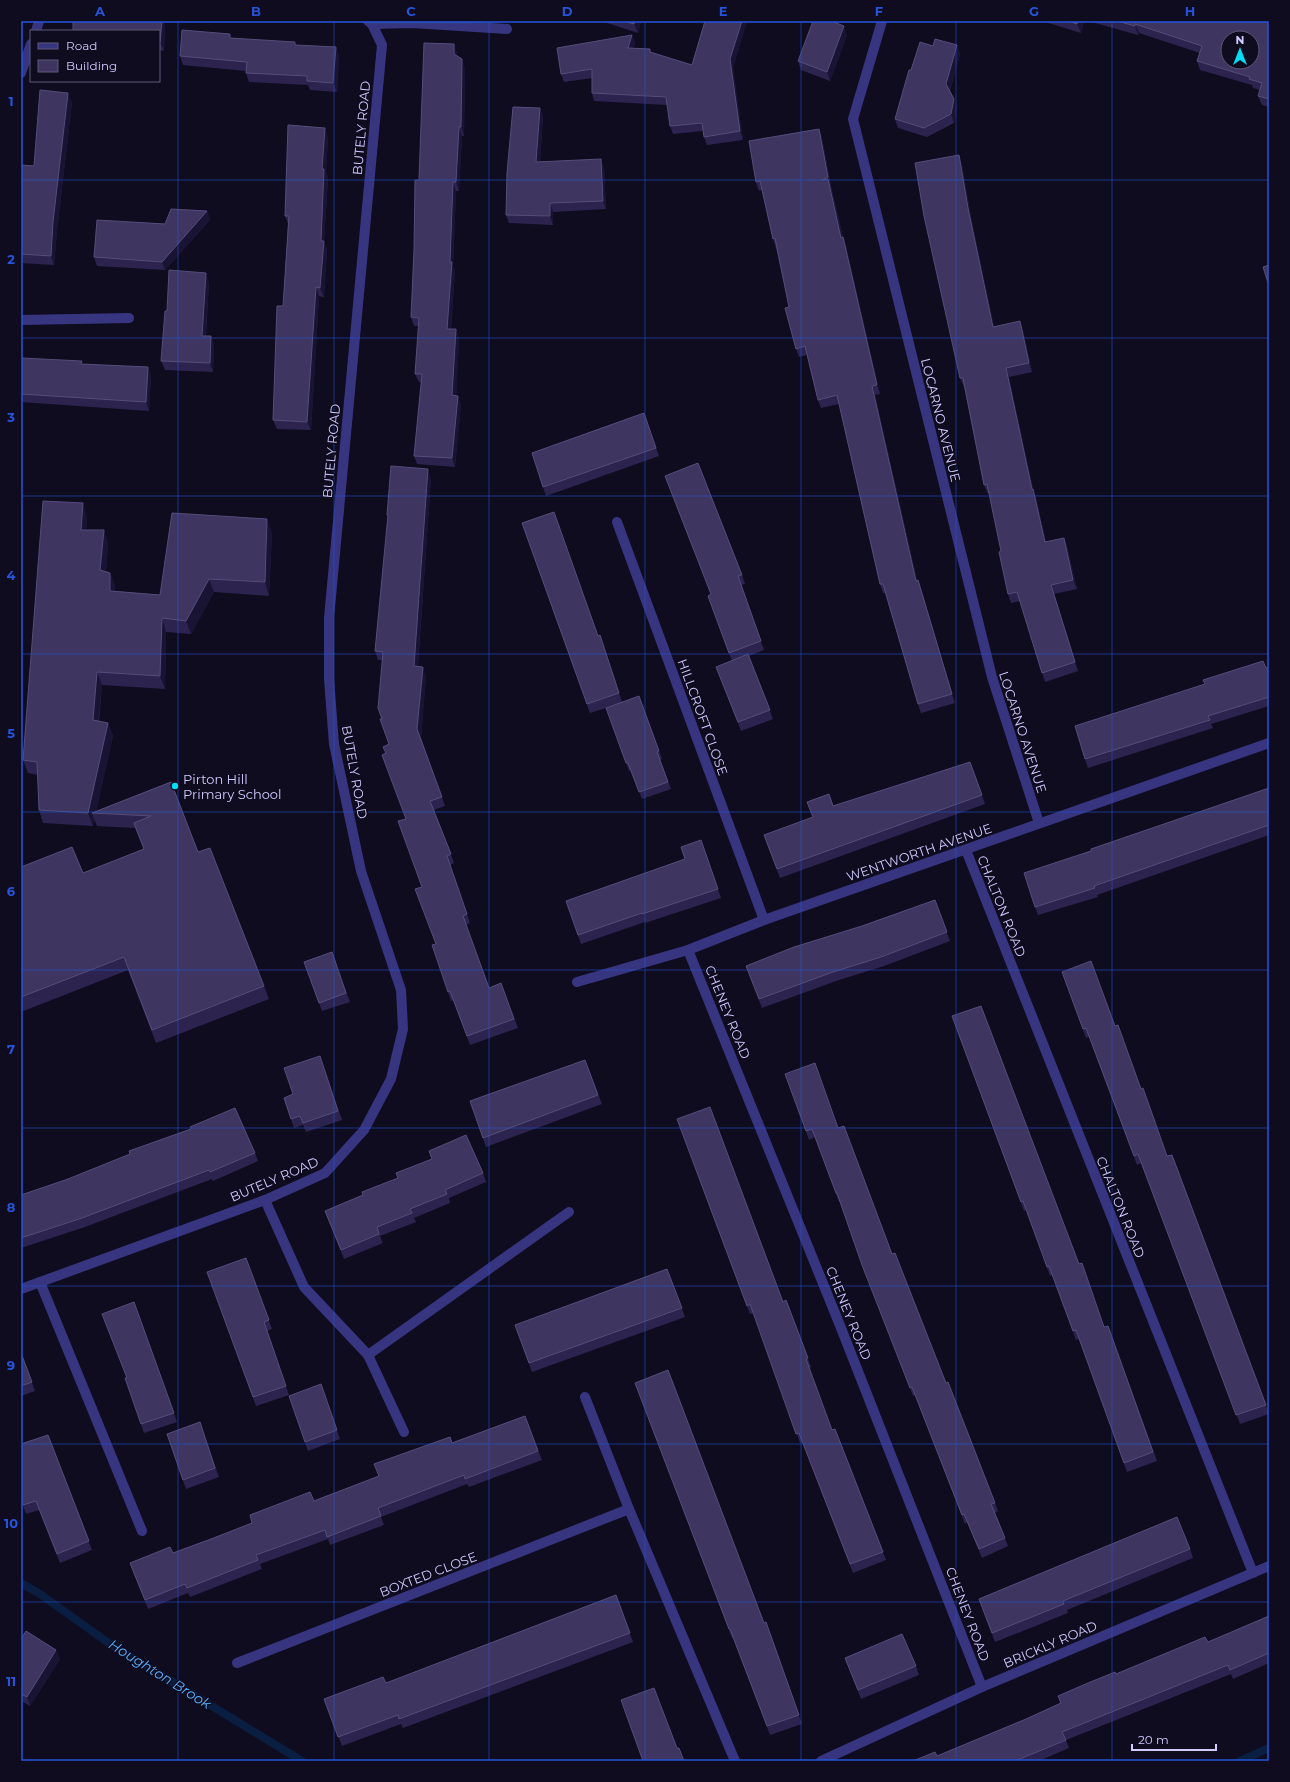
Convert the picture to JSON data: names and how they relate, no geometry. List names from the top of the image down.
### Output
{
  "streets": {
    "street": [
      "BUTELY ROAD",
      "LOCARNO AVENUE",
      "HILLCROFT CLOSE",
      "WENTWORTH AVENUE",
      "CHALTON ROAD",
      "CHENEY ROAD",
      "BOXTED CLOSE",
      "BRICKLY ROAD"
    ]
  },
  "crossings": [
    ["LOCARNO AVENUE", "WENTWORTH AVENUE"],
    ["HILLCROFT CLOSE", "WENTWORTH AVENUE"],
    ["WENTWORTH AVENUE", "CHALTON ROAD"],
    ["WENTWORTH AVENUE", "CHENEY ROAD"],
    ["CHALTON ROAD", "BRICKLY ROAD"],
    ["CHENEY ROAD", "BRICKLY ROAD"]
  ],
  "water": ["Houghton Brook"],
  "places": ["Pirton Hill Primary School"],
  "legend": ["Road", "Building"],
  "scale_bar": "20 m",
  "north": "top",
  "grid": {
    "columns": [
      "A",
      "B",
      "C",
      "D",
      "E",
      "F",
      "G",
      "H"
    ],
    "rows": [
      "1",
      "2",
      "3",
      "4",
      "5",
      "6",
      "7",
      "8",
      "9",
      "10",
      "11"
    ]
  }
}
